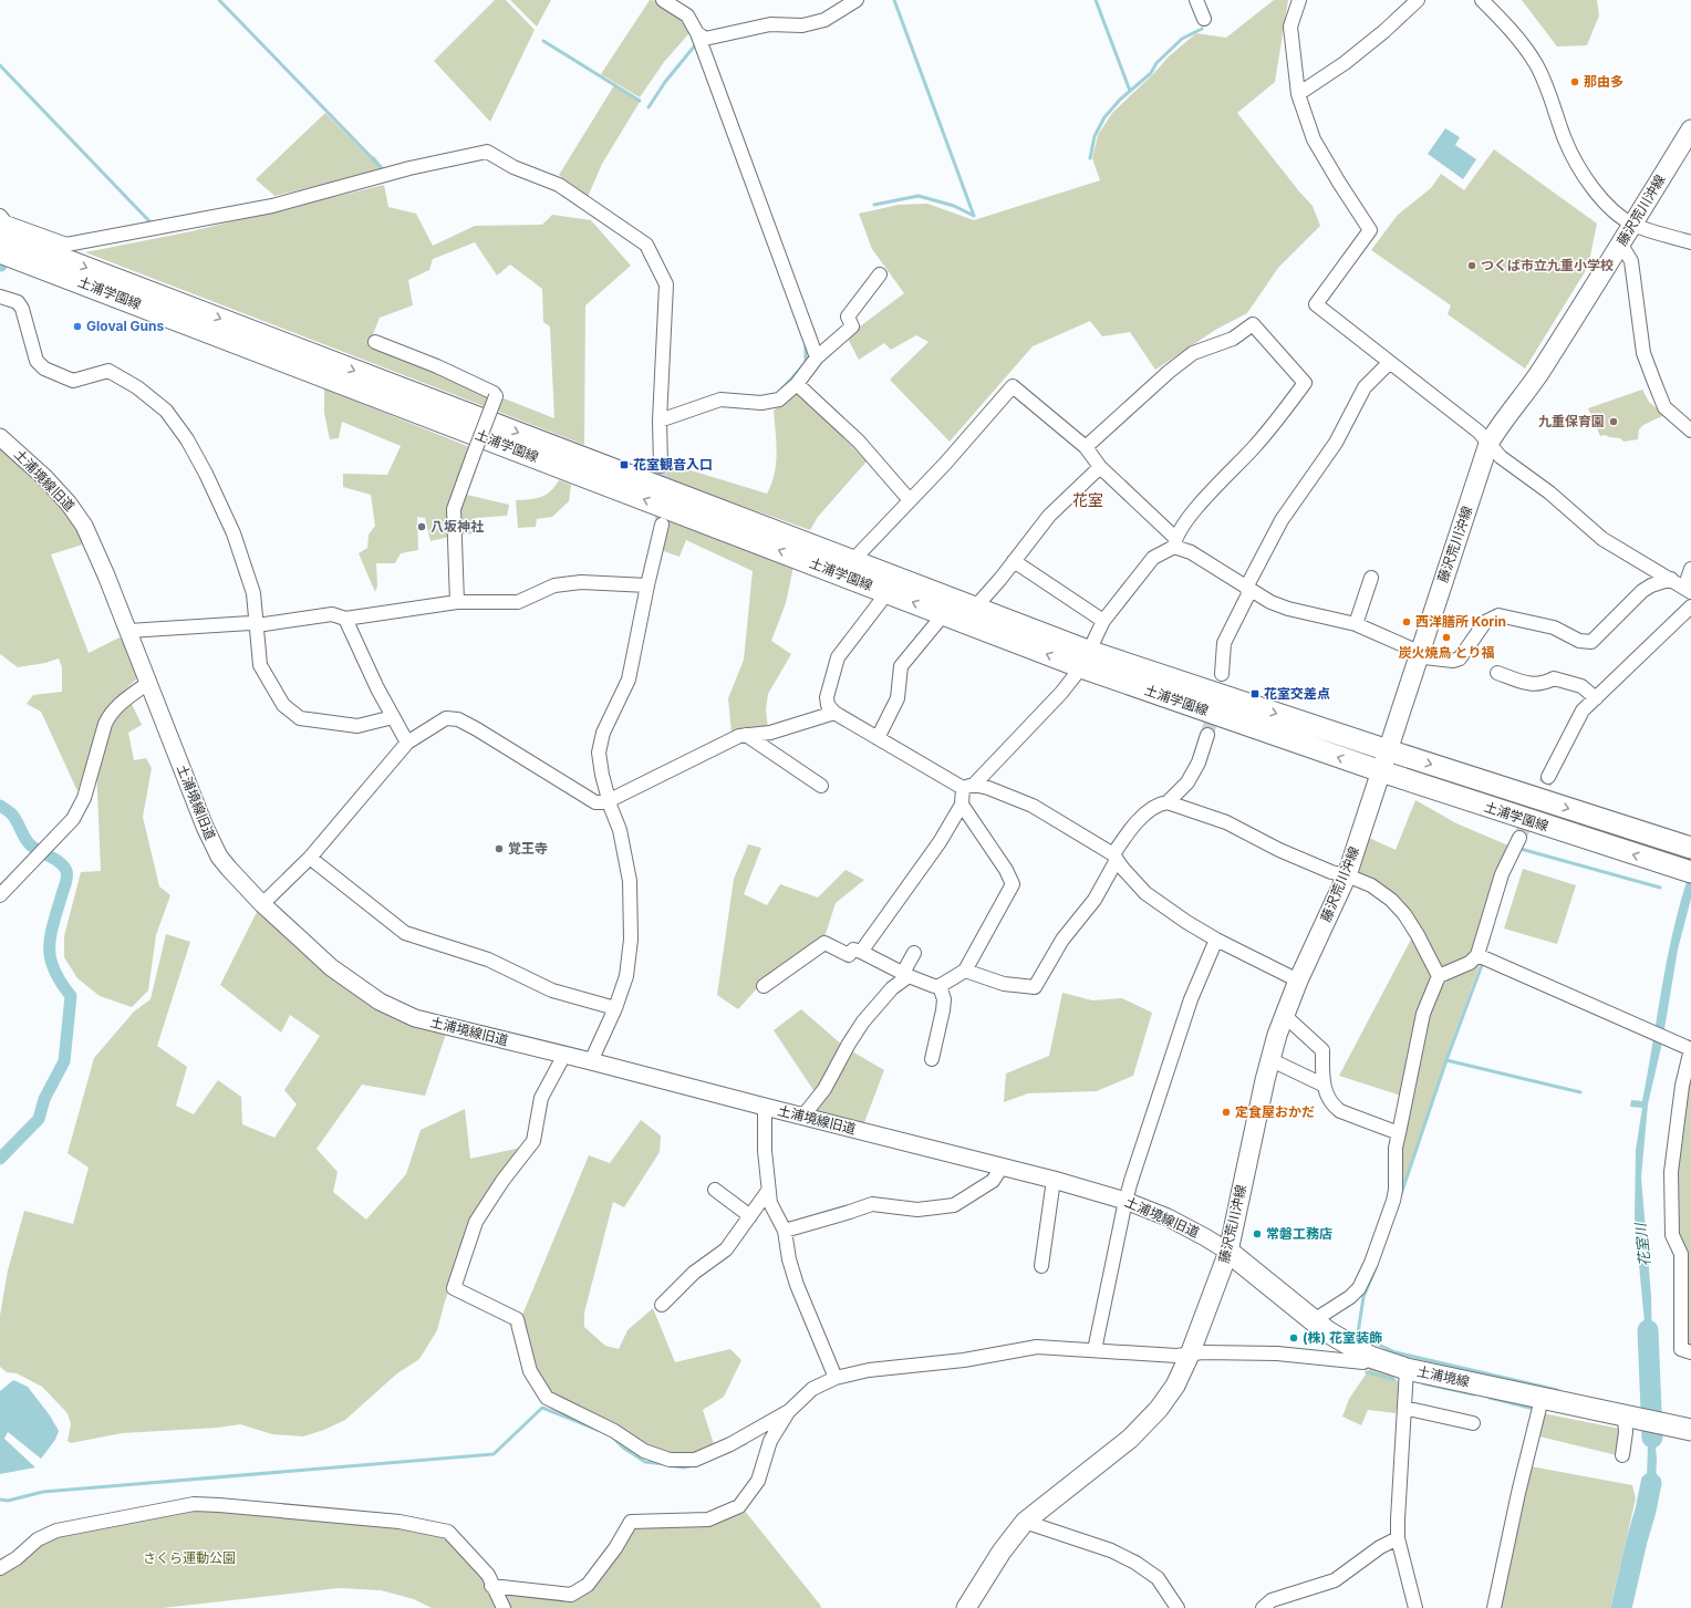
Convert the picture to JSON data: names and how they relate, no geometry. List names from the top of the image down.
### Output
{
  "streets": {
    "main road": ["藤沢荒川沖線", "土浦学園線", "土浦境線"],
    "street": ["土浦境線旧道"]
  },
  "crossings": [
    ["藤沢荒川沖線", "土浦学園線"],
    ["藤沢荒川沖線", "土浦境線旧道"],
    ["藤沢荒川沖線", "土浦境線"],
    ["土浦境線旧道", "土浦境線"]
  ],
  "districts": ["花室"],
  "water": ["花室川"],
  "parks": ["さくら運動公園"],
  "places": {
    "other": [
      "那由多",
      "つくば市立九重小学校",
      "Gloval Guns",
      "九重保育園",
      "八坂神社",
      "西洋膳所 Korin",
      "炭火焼鳥 とり福",
      "覚王寺",
      "定食屋おかだ",
      "常磐工務店",
      "(株) 花室装飾"
    ],
    "transit": ["花室観音入口", "花室交差点"]
  }
}
